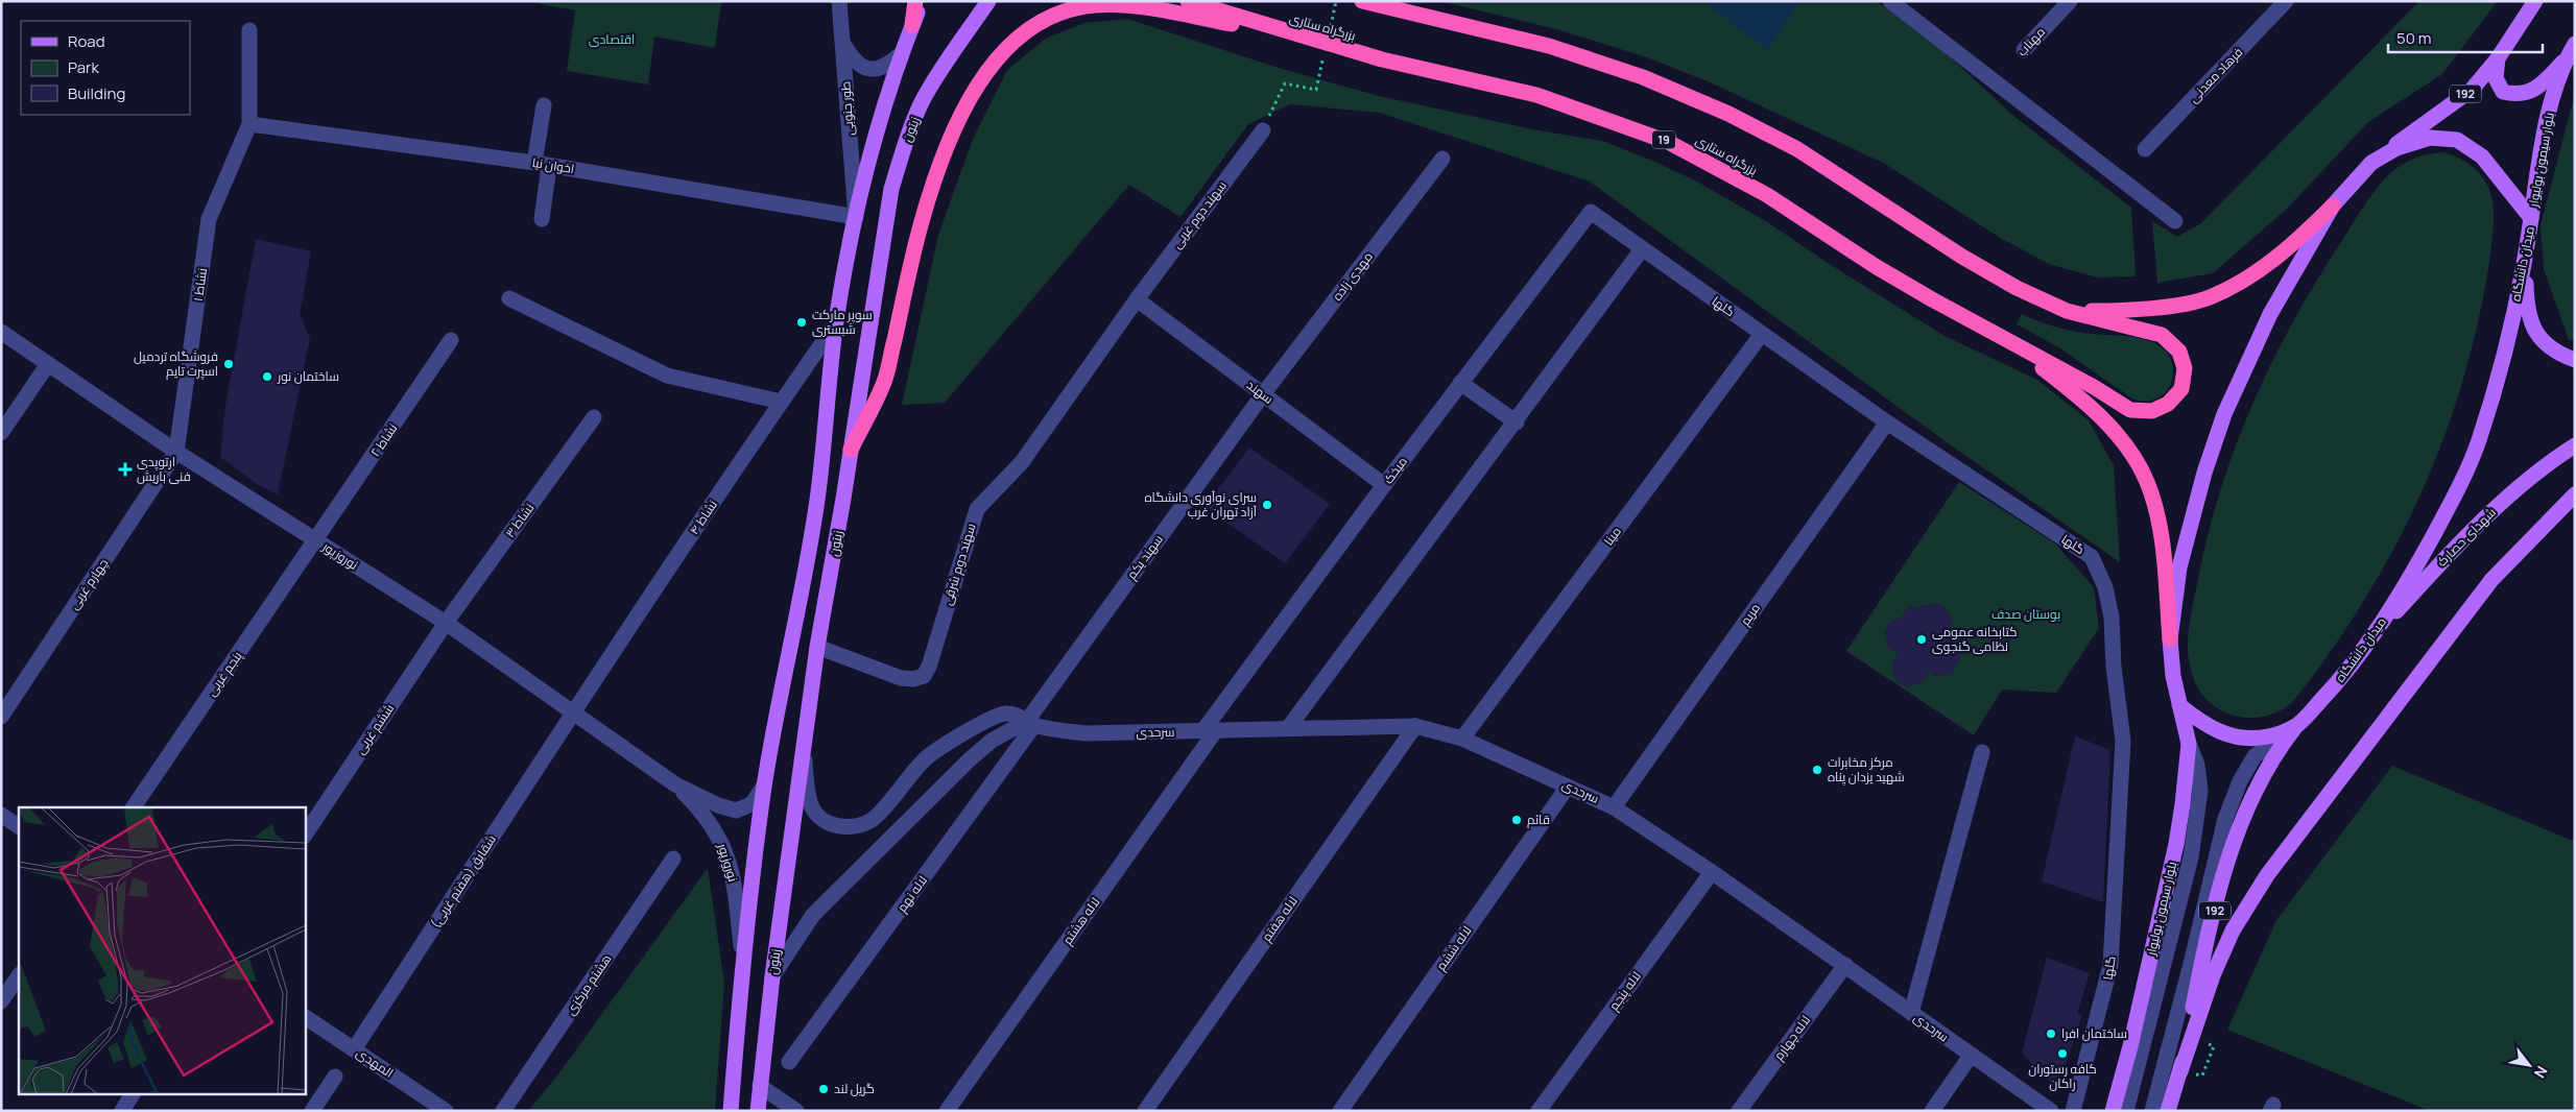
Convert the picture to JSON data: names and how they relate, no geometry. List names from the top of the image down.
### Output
{
  "streets": {
    "highway": ["بزرگراه ستاری", "19"],
    "main road": [
      "192",
      "زیتون",
      "بلوار سیمون بولیوار",
      "میدان دانشگاه",
      "شهدای حصارک"
    ],
    "street": [
      "مهتاب",
      "فرهاد معدنی",
      "طور جنوبی",
      "اخوان نیا",
      "سهند دوم غربی",
      "مهدی زاده",
      "نشاط ۱",
      "گلها",
      "سهند",
      "نشاط ۲",
      "میخک",
      "نشاط ۴",
      "نشاط ۳",
      "مینا",
      "نوروزپور",
      "سهند يكم",
      "سهند دوم شرقی",
      "چهارم غربی",
      "مریم",
      "پنجم غربی",
      "ششم غربی",
      "سرحدی",
      "شقایق (هفتم غربی)",
      "لاله نهم",
      "لاله هفتم",
      "لاله هشتم",
      "لاله ششم",
      "هشتم مرکزی",
      "لاله پنجم",
      "لاله چهارم",
      "المهدی"
    ]
  },
  "crossings": [
    ["192", "میدان دانشگاه"],
    ["طور جنوبی", "زیتون"],
    ["طور جنوبی", "اخوان نیا"],
    ["زیتون", "اخوان نیا"],
    ["زیتون", "نشاط ۴"],
    ["زیتون", "نوروزپور"],
    ["زیتون", "سهند دوم شرقی"],
    ["زیتون", "سرحدی"],
    ["بلوار سیمون بولیوار", "میدان دانشگاه"],
    ["اخوان نیا", "نشاط ۱"],
    ["سهند دوم غربی", "سهند"],
    ["سهند دوم غربی", "سهند دوم شرقی"],
    ["میدان دانشگاه", "شهدای حصارک"],
    ["مهدی زاده", "سهند"],
    ["مهدی زاده", "سهند يكم"],
    ["نشاط ۱", "نوروزپور"],
    ["نشاط ۱", "چهارم غربی"],
    ["گلها", "میخک"],
    ["گلها", "مینا"],
    ["گلها", "مریم"],
    ["سهند", "میخک"],
    ["سهند", "سهند يكم"],
    ["سهند", "سهند دوم شرقی"],
    ["نشاط ۲", "نوروزپور"],
    ["نشاط ۲", "پنجم غربی"],
    ["میخک", "سرحدی"],
    ["میخک", "لاله هشتم"],
    ["نشاط ۴", "نوروزپور"],
    ["نشاط ۴", "شقایق (هفتم غربی)"],
    ["نشاط ۳", "نوروزپور"],
    ["نشاط ۳", "ششم غربی"],
    ["مینا", "سرحدی"],
    ["نوروزپور", "چهارم غربی"],
    ["نوروزپور", "پنجم غربی"],
    ["نوروزپور", "ششم غربی"],
    ["نوروزپور", "شقایق (هفتم غربی)"],
    ["سهند يكم", "سرحدی"],
    ["سهند يكم", "لاله نهم"],
    ["مریم", "سرحدی"],
    ["سرحدی", "لاله نهم"],
    ["سرحدی", "لاله هفتم"],
    ["سرحدی", "لاله هشتم"],
    ["سرحدی", "لاله ششم"],
    ["سرحدی", "لاله پنجم"],
    ["سرحدی", "لاله چهارم"],
    ["شقایق (هفتم غربی)", "المهدی"]
  ],
  "parks": ["اقتصادی", "بوستان صدف"],
  "places": {
    "other": [
      "سوپر مارکت شبستری",
      "فروشگاه تردمیل اسپرت تایم",
      "ساختمان نور",
      "سرای نوآوری دانشگاه آزاد تهران غرب",
      "کتابخانه عمومی نظامی گنجوی",
      "مرکز مخابرات شهید یزدان پناه",
      "قائم",
      "ساختمان افرا",
      "کافه رستوران راکان",
      "گریل لند"
    ],
    "health": ["ارتوپدی فنی باریش"]
  },
  "legend": ["Road", "Park", "Building"],
  "scale_bar": "50 m",
  "north": "bottom right"
}
